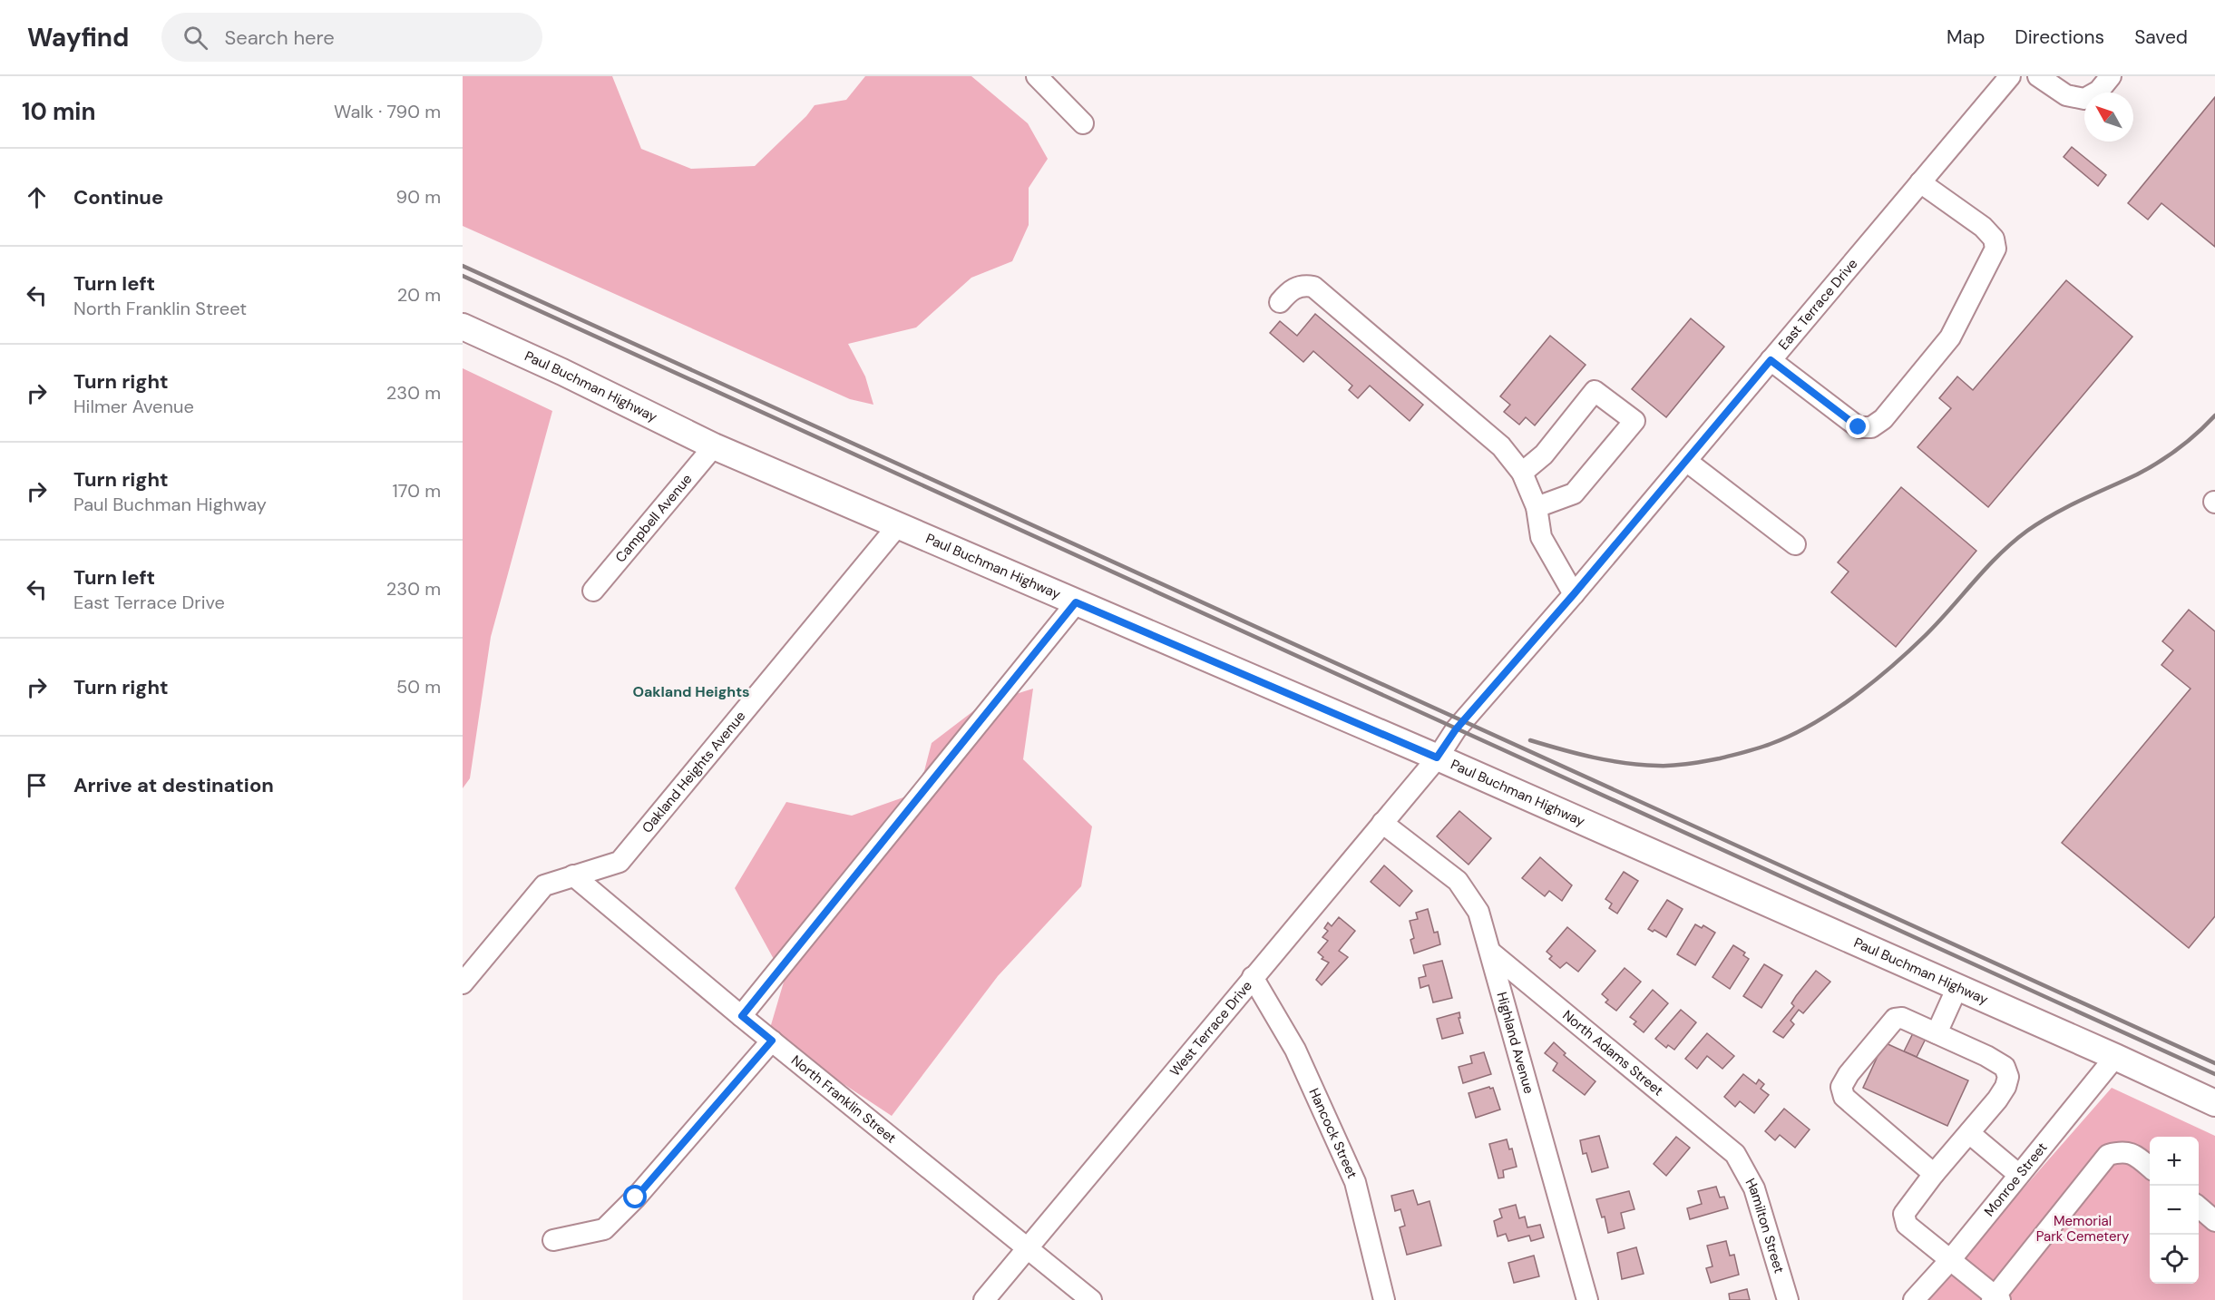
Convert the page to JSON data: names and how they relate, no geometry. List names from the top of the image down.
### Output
{
  "streets": {
    "main road": ["Paul Buchman Highway"],
    "street": [
      "East Terrace Drive",
      "Campbell Avenue",
      "Oakland Heights Avenue",
      "West Terrace Drive",
      "Highland Avenue",
      "North Adams Street",
      "North Franklin Street",
      "Hancock Street",
      "Monroe Street",
      "Hamilton Street"
    ]
  },
  "crossings": [
    ["East Terrace Drive", "Paul Buchman Highway"],
    ["East Terrace Drive", "West Terrace Drive"],
    ["Paul Buchman Highway", "Campbell Avenue"],
    ["Paul Buchman Highway", "Oakland Heights Avenue"],
    ["Paul Buchman Highway", "West Terrace Drive"],
    ["Paul Buchman Highway", "Monroe Street"],
    ["Oakland Heights Avenue", "North Franklin Street"],
    ["West Terrace Drive", "Highland Avenue"],
    ["West Terrace Drive", "North Franklin Street"],
    ["West Terrace Drive", "Hancock Street"],
    ["Highland Avenue", "North Adams Street"],
    ["North Adams Street", "Hamilton Street"]
  ],
  "districts": ["Oakland Heights"],
  "parks": ["Memorial Park Cemetery"],
  "north": "top left",
  "page": {
    "header": "Wayfind",
    "search": "Search here",
    "nav": ["Map", "Directions", "Saved"],
    "heading": ["10 min", "Walk · 790 m"],
    "list": [
      ["Continue", "90 m"],
      ["Turn left", "North Franklin Street", "20 m"],
      ["Turn right", "Hilmer Avenue", "230 m"],
      ["Turn right", "Paul Buchman Highway", "170 m"],
      ["Turn left", "East Terrace Drive", "230 m"],
      ["Turn right", "50 m"],
      "Arrive at destination"
    ],
    "map_buttons": ["+", "−"]
  }
}
